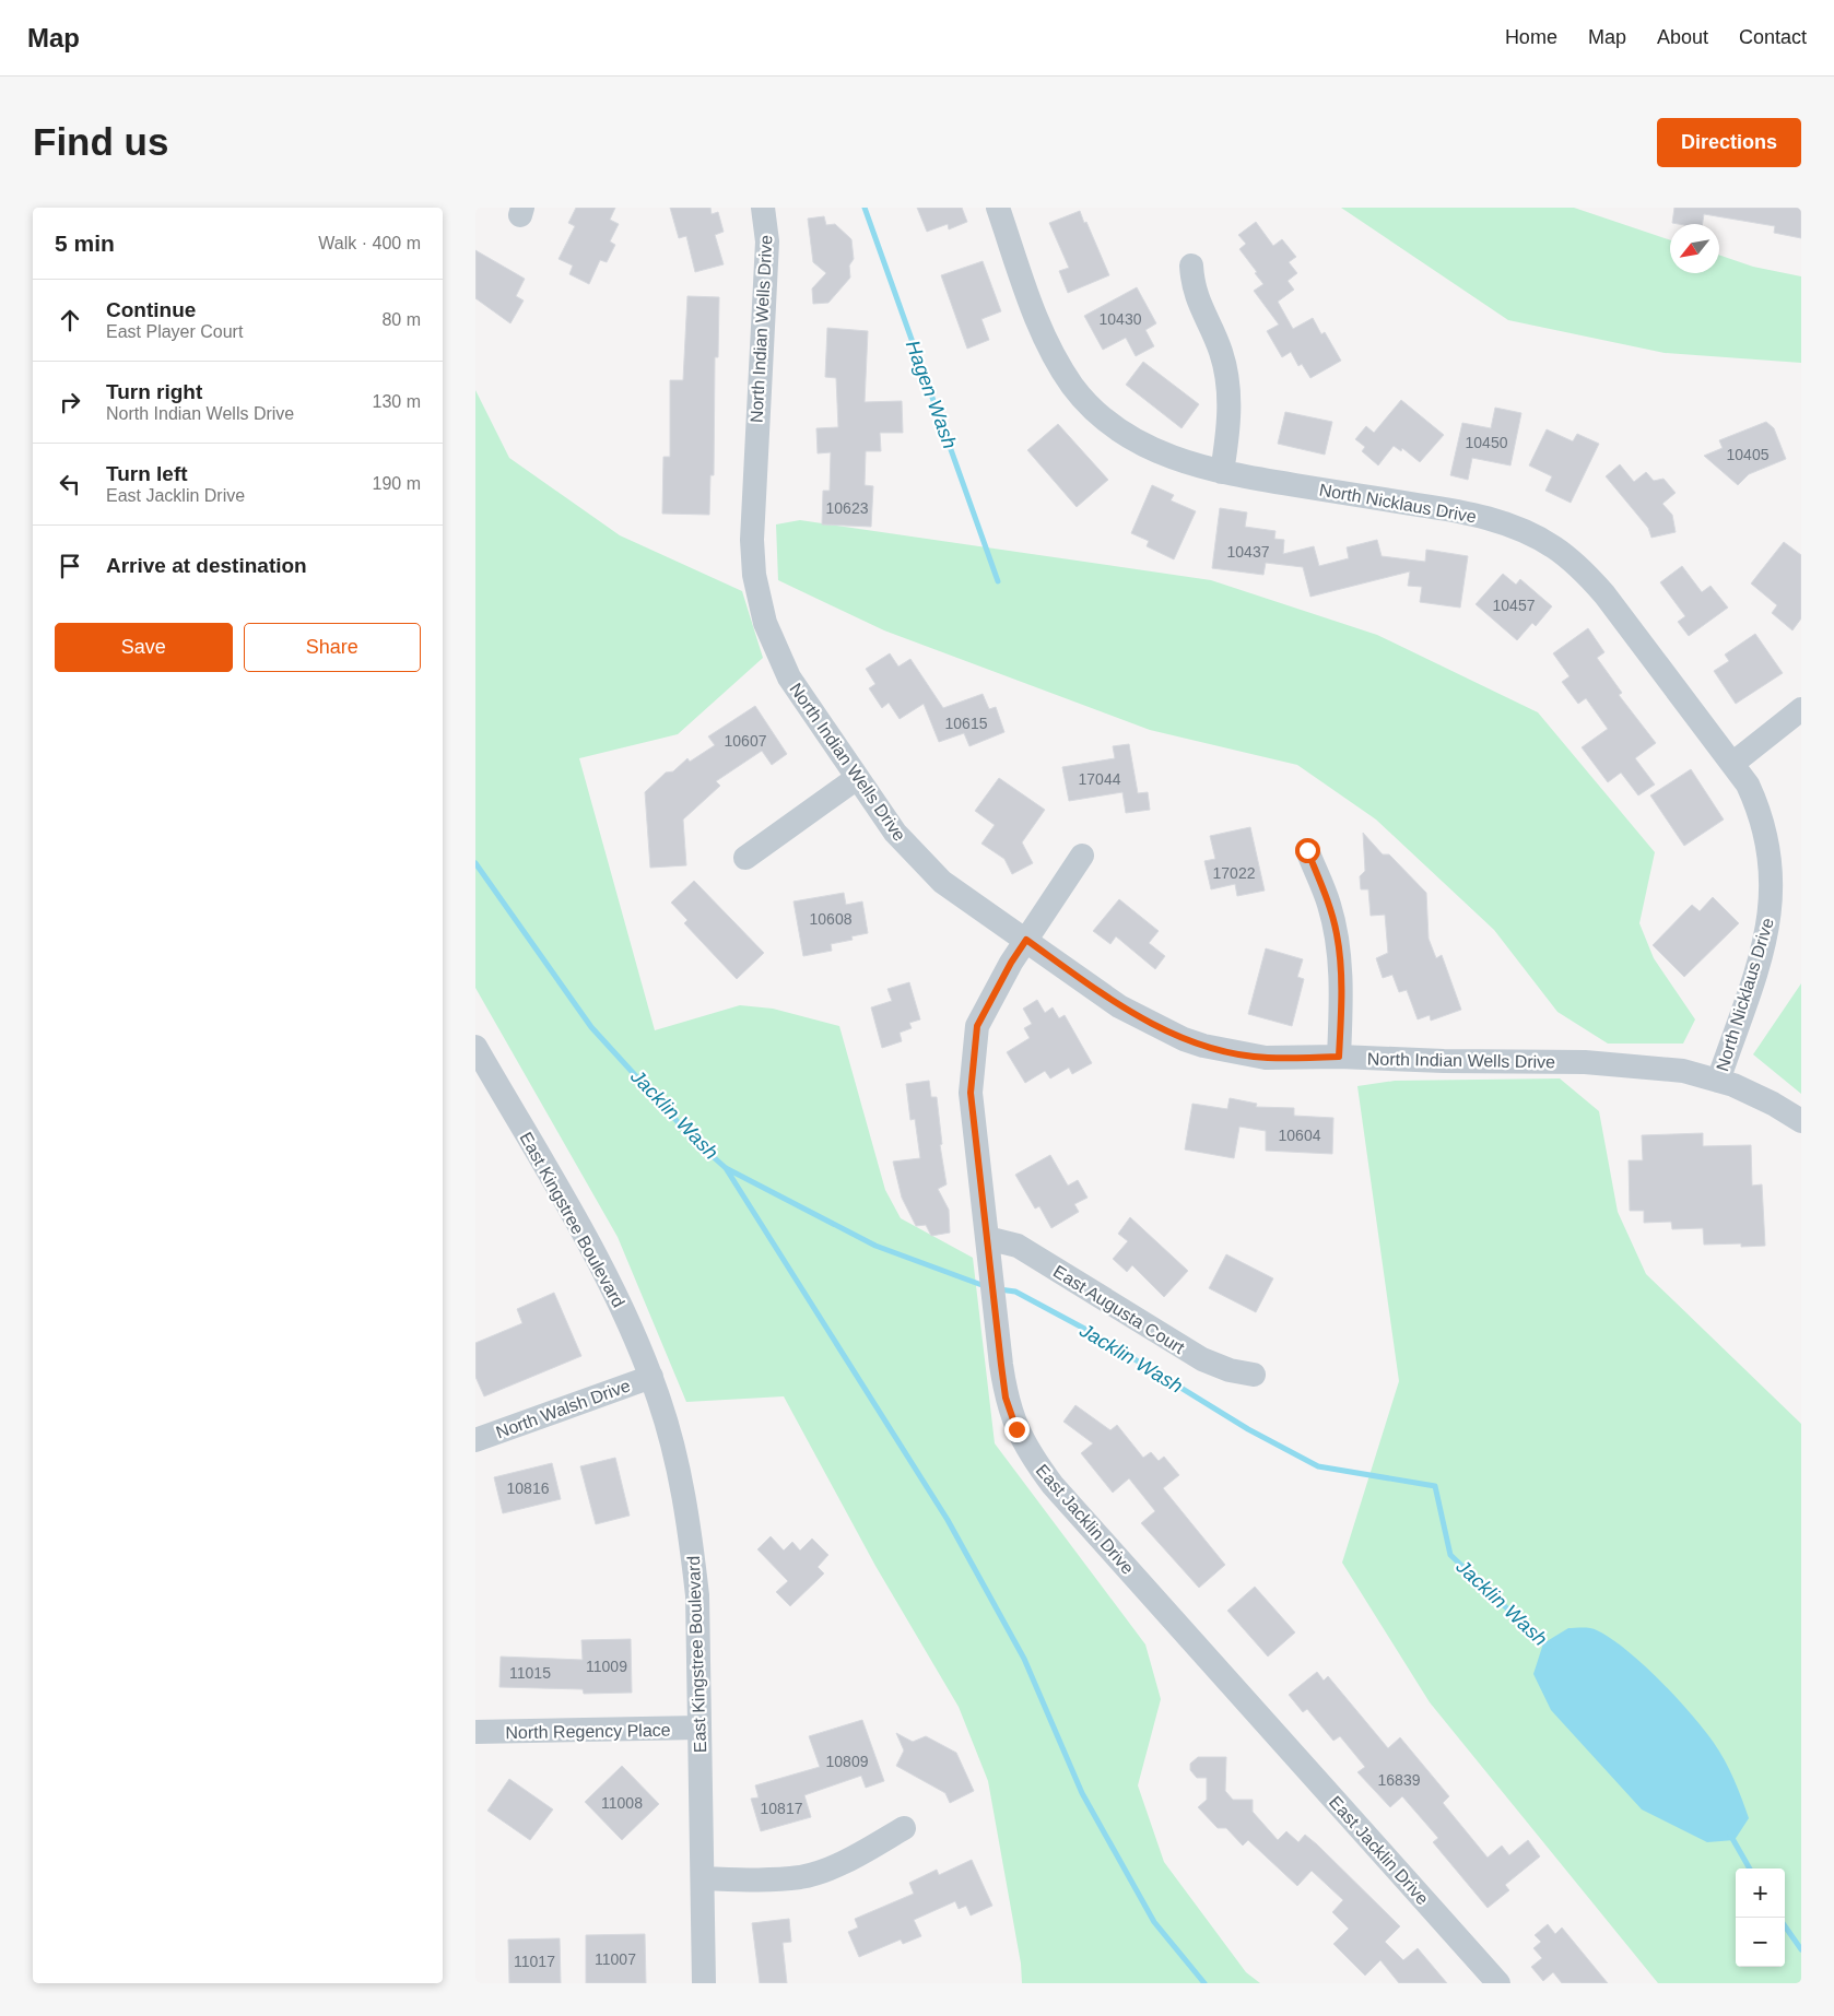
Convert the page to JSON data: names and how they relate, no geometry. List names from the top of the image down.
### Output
{
  "streets": {
    "street": [
      "North Indian Wells Drive",
      "North Nicklaus Drive",
      "East Kingstree Boulevard",
      "East Augusta Court",
      "North Walsh Drive",
      "East Jacklin Drive",
      "North Regency Place"
    ]
  },
  "crossings": [
    ["North Indian Wells Drive", "North Nicklaus Drive"],
    ["North Indian Wells Drive", "East Jacklin Drive"],
    ["East Kingstree Boulevard", "North Walsh Drive"],
    ["East Kingstree Boulevard", "North Regency Place"],
    ["East Augusta Court", "East Jacklin Drive"]
  ],
  "water": ["Hagen Wash", "Jacklin Wash"],
  "house_numbers": [
    "10430",
    "10450",
    "10405",
    "10623",
    "10437",
    "10457",
    "10615",
    "10607",
    "17044",
    "17022",
    "10608",
    "10604",
    "10816",
    "11009",
    "11015",
    "10809",
    "16839",
    "11008",
    "10817",
    "11007",
    "11017"
  ],
  "north": "bottom left",
  "page": {
    "header": "Map",
    "nav": [
      "Home",
      "Map",
      "About",
      "Contact"
    ],
    "buttons": [
      "Directions",
      ["Save", "Share"]
    ],
    "title": "Find us",
    "heading": ["5 min", "Walk · 400 m"],
    "list": [
      ["Continue", "East Player Court", "80 m"],
      ["Turn right", "North Indian Wells Drive", "130 m"],
      ["Turn left", "East Jacklin Drive", "190 m"],
      "Arrive at destination"
    ],
    "map_buttons": ["+", "−"]
  }
}
